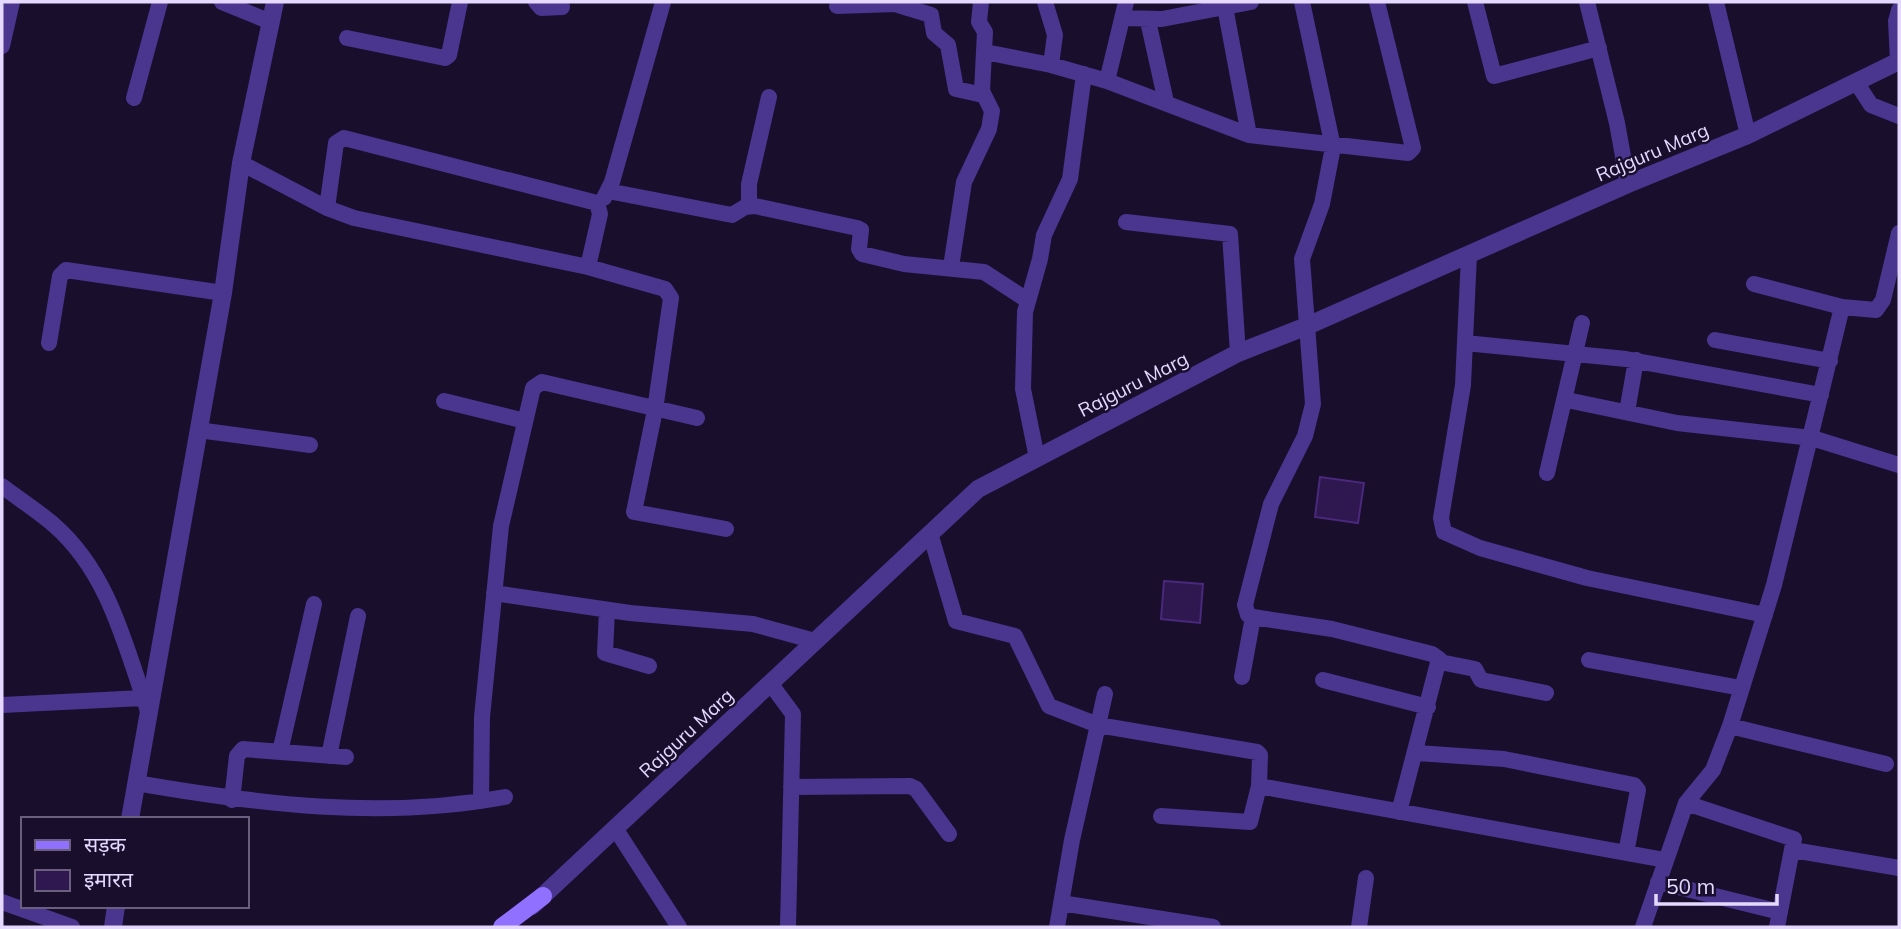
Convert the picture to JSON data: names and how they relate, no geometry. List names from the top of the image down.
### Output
{
  "streets": {
    "street": ["Rajguru Marg"]
  },
  "legend": ["सड़क", "इमारत"],
  "scale_bar": "50 m"
}
